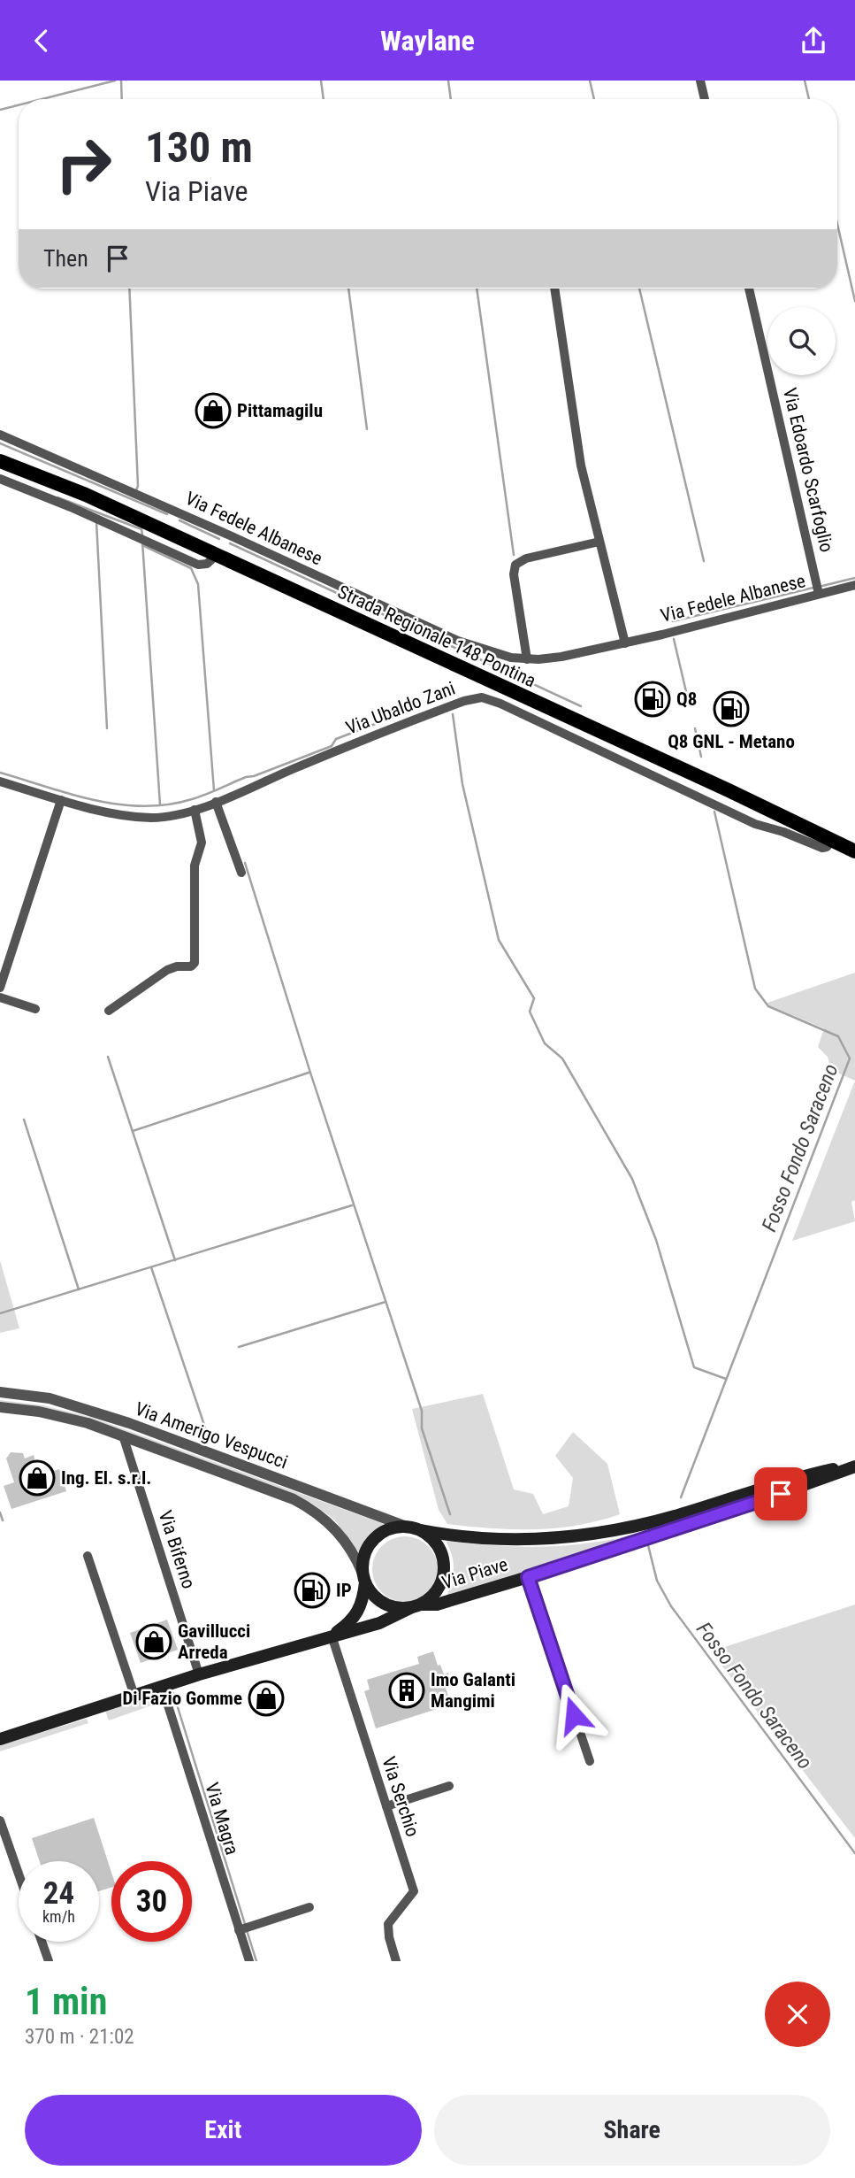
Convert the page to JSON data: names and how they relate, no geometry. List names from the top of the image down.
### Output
{
  "streets": {
    "main road": ["Strada Regionale 148 Pontina", "Via Piave"],
    "street": [
      "Via Edoardo Scarfoglio",
      "Via Fedele Albanese",
      "Via Ubaldo Zani",
      "Via Amerigo Vespucci",
      "Via Biferno",
      "Via Serchio",
      "Via Magra"
    ]
  },
  "crossings": [
    ["Via Edoardo Scarfoglio", "Via Fedele Albanese"],
    ["Strada Regionale 148 Pontina", "Via Ubaldo Zani"],
    ["Via Amerigo Vespucci", "Via Biferno"],
    ["Via Amerigo Vespucci", "Via Piave"],
    ["Via Biferno", "Via Piave"],
    ["Via Piave", "Via Serchio"],
    ["Via Piave", "Via Magra"]
  ],
  "water": ["Fosso Fondo Saraceno"],
  "places": {
    "shop": [
      "Pittamagilu",
      "Ing. El. s.r.l.",
      "Gavillucci Arreda",
      "Di Fazio Gomme"
    ],
    "fuel station": ["Q8", "Q8 GNL - Metano", "IP"],
    "building": ["Imo Galanti Mangimi"]
  },
  "page": {
    "header": "Waylane",
    "turn": ["130 m", "Via Piave"],
    "then": "Then",
    "speed": "24 km/h",
    "limit": "30",
    "heading": ["1 min", "370 m · 21:02"],
    "buttons": ["Exit", "Share"]
  }
}
